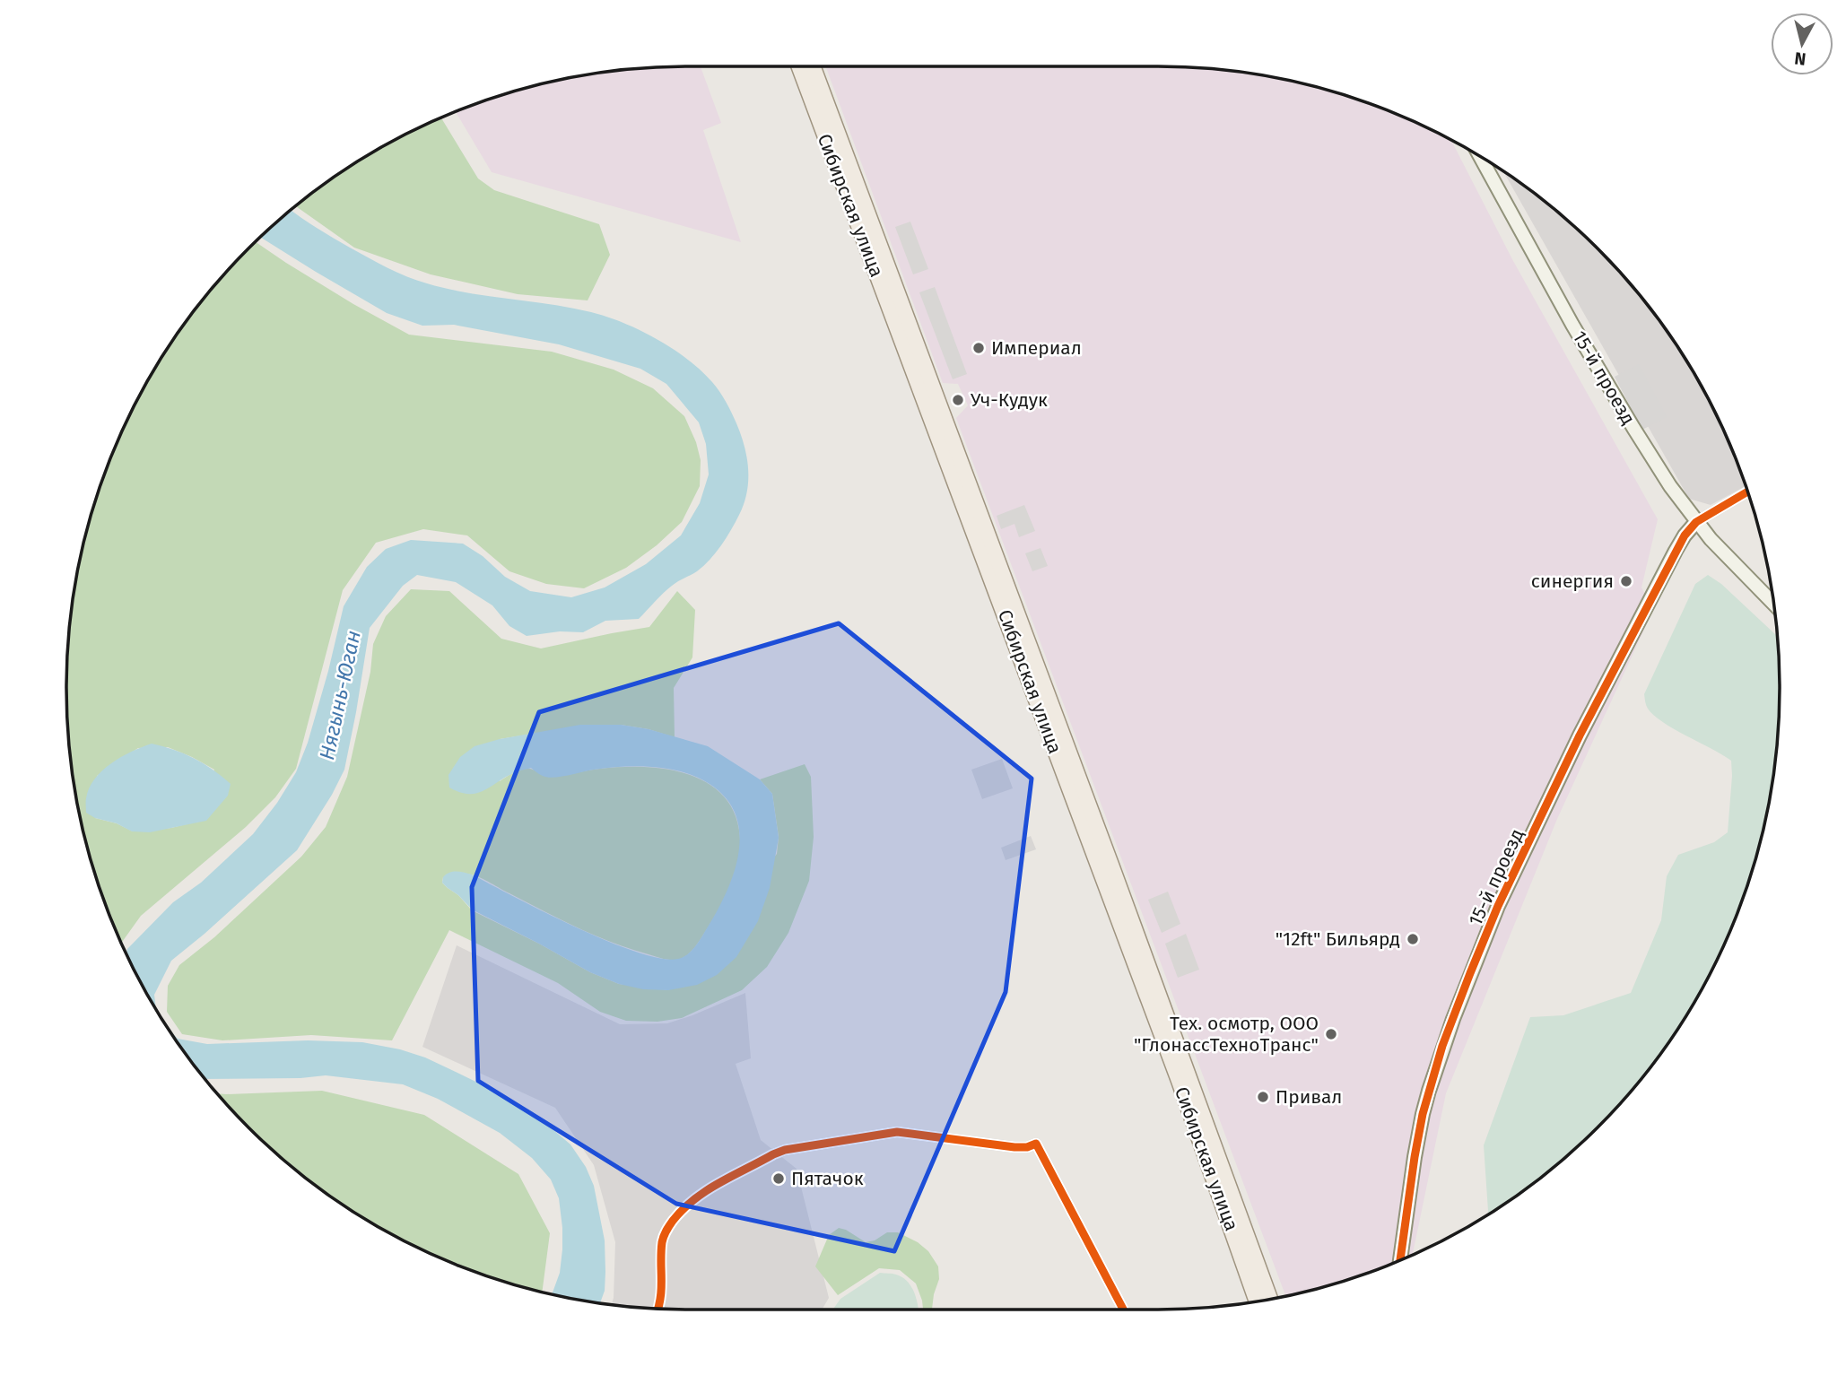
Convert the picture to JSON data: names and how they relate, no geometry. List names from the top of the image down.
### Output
{
  "streets": {
    "main road": ["Сибирская улица"],
    "street": ["15-й проезд"]
  },
  "water": ["Нягынь-Юган"],
  "places": [
    "Империал",
    "Уч-Кудук",
    "синергия",
    "\"12ft\" Бильярд",
    "Тех. осмотр, ООО \"ГлонассТехноТранс\"",
    "Привал",
    "Пятачок"
  ],
  "north": "bottom"
}
